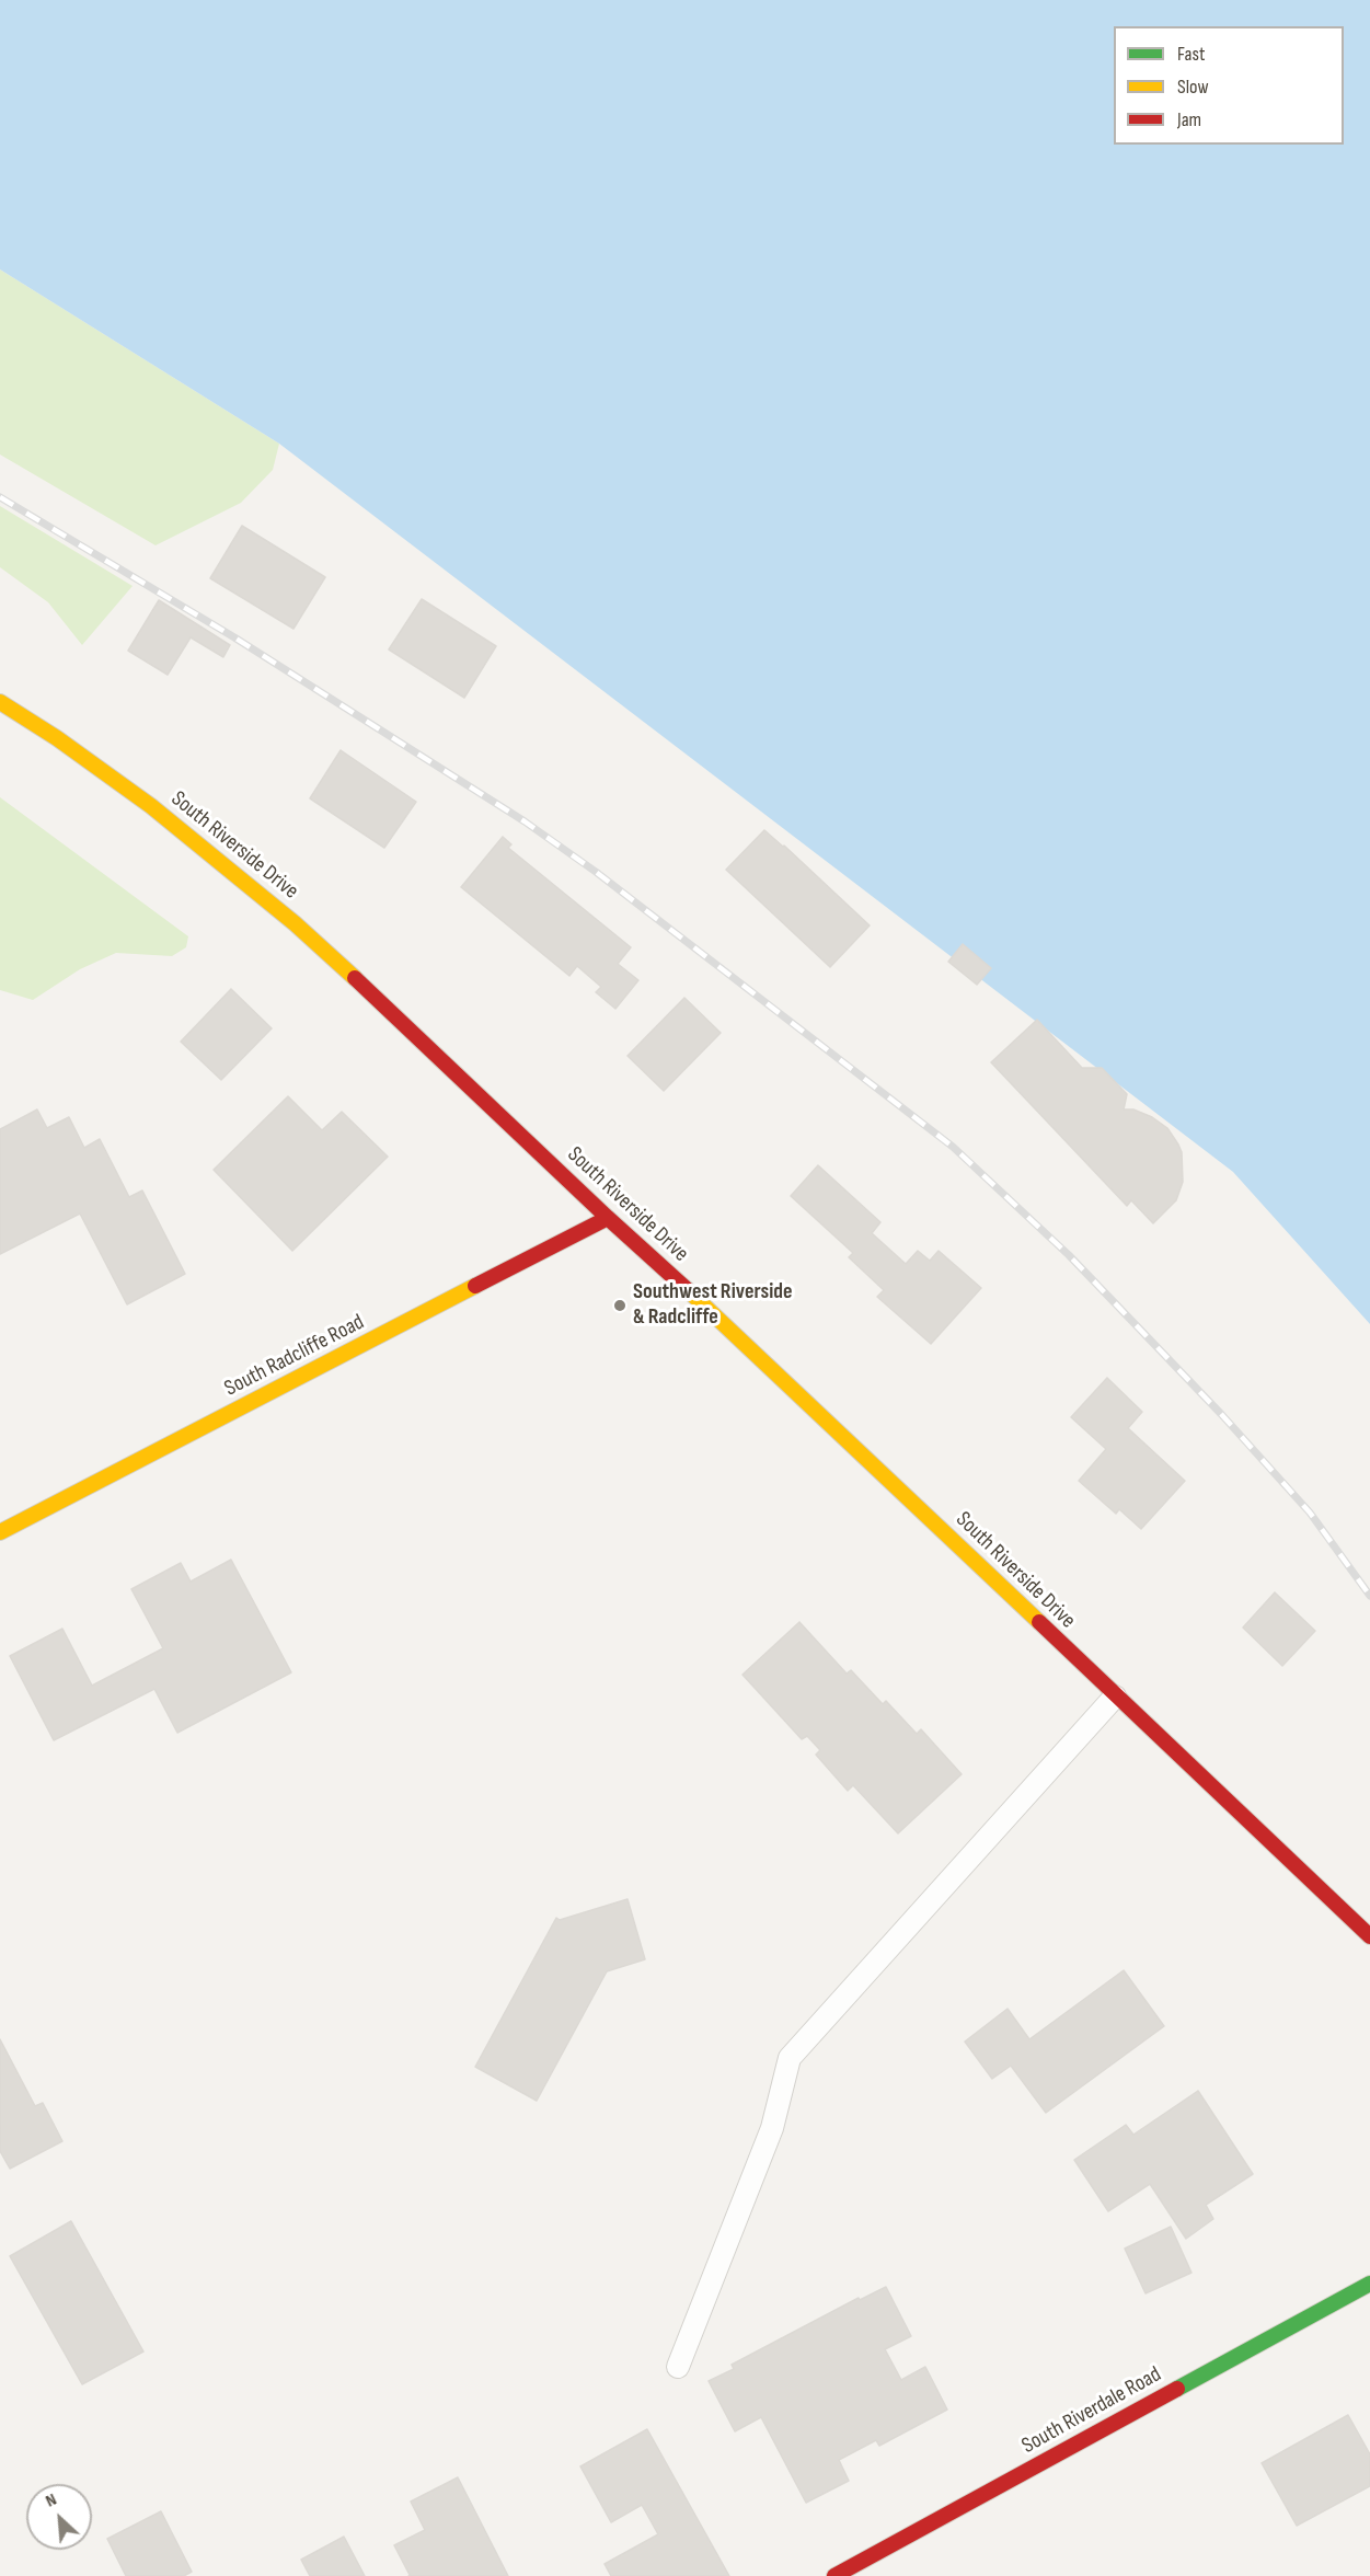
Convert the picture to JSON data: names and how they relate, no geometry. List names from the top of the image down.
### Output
{
  "streets": {
    "main road": ["South Riverside Drive", "South Radcliffe Road", "South Riverdale Road"]
  },
  "crossings": [
    ["South Riverside Drive", "South Radcliffe Road"]
  ],
  "places": ["Southwest Riverside & Radcliffe"],
  "legend": ["Fast", "Slow", "Jam"],
  "north": "top left"
}
